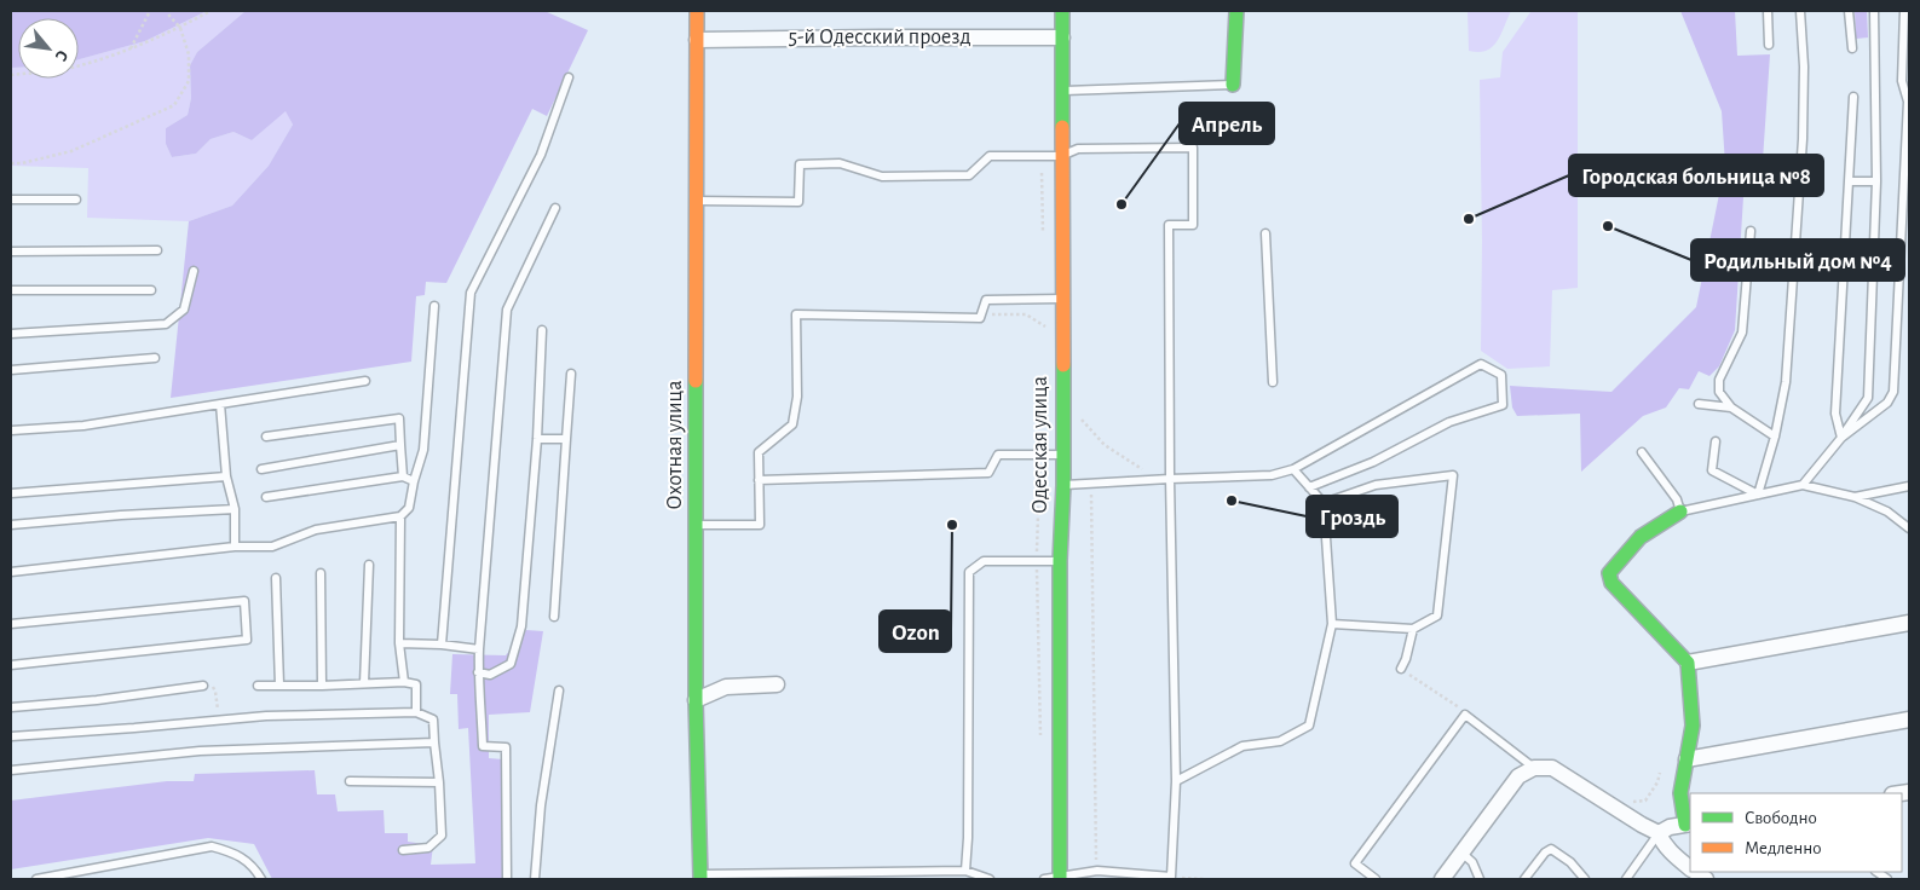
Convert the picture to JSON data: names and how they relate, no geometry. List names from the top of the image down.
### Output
{
  "streets": {
    "street": ["5-й Одесский проезд", "Охотная улица", "Одесская улица"]
  },
  "crossings": [
    ["5-й Одесский проезд", "Охотная улица"],
    ["5-й Одесский проезд", "Одесская улица"]
  ],
  "places": [
    "Апрель",
    "Городская больница №8",
    "Родильный дом №4",
    "Гроздь",
    "Ozon"
  ],
  "legend": ["Свободно", "Медленно"],
  "north": "bottom right"
}
